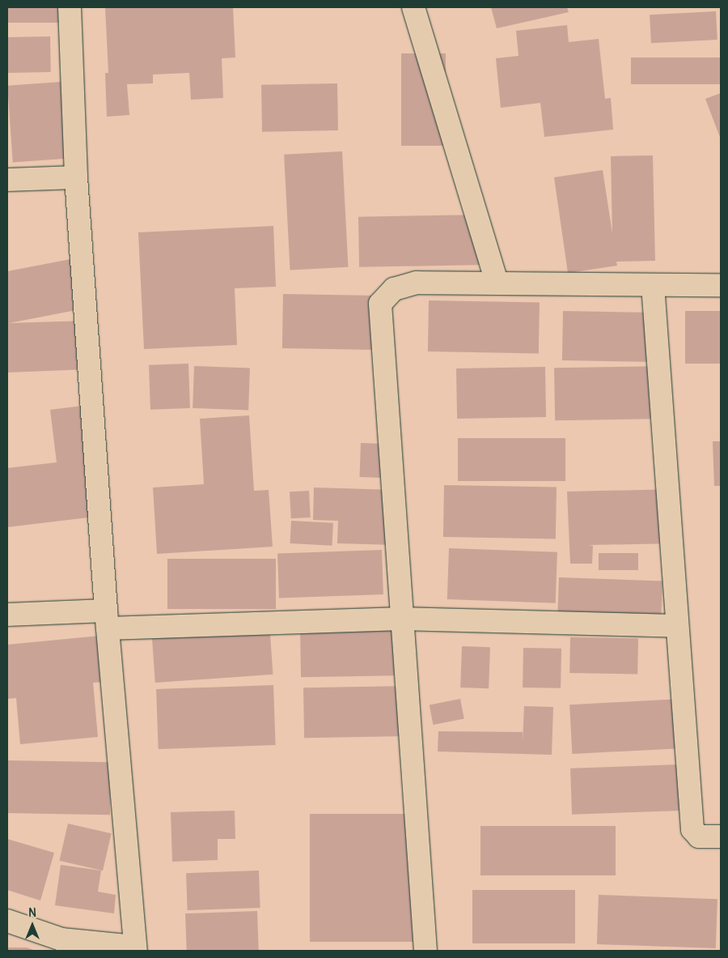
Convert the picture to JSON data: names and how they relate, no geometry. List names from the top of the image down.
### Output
{
  "north": "top"
}
